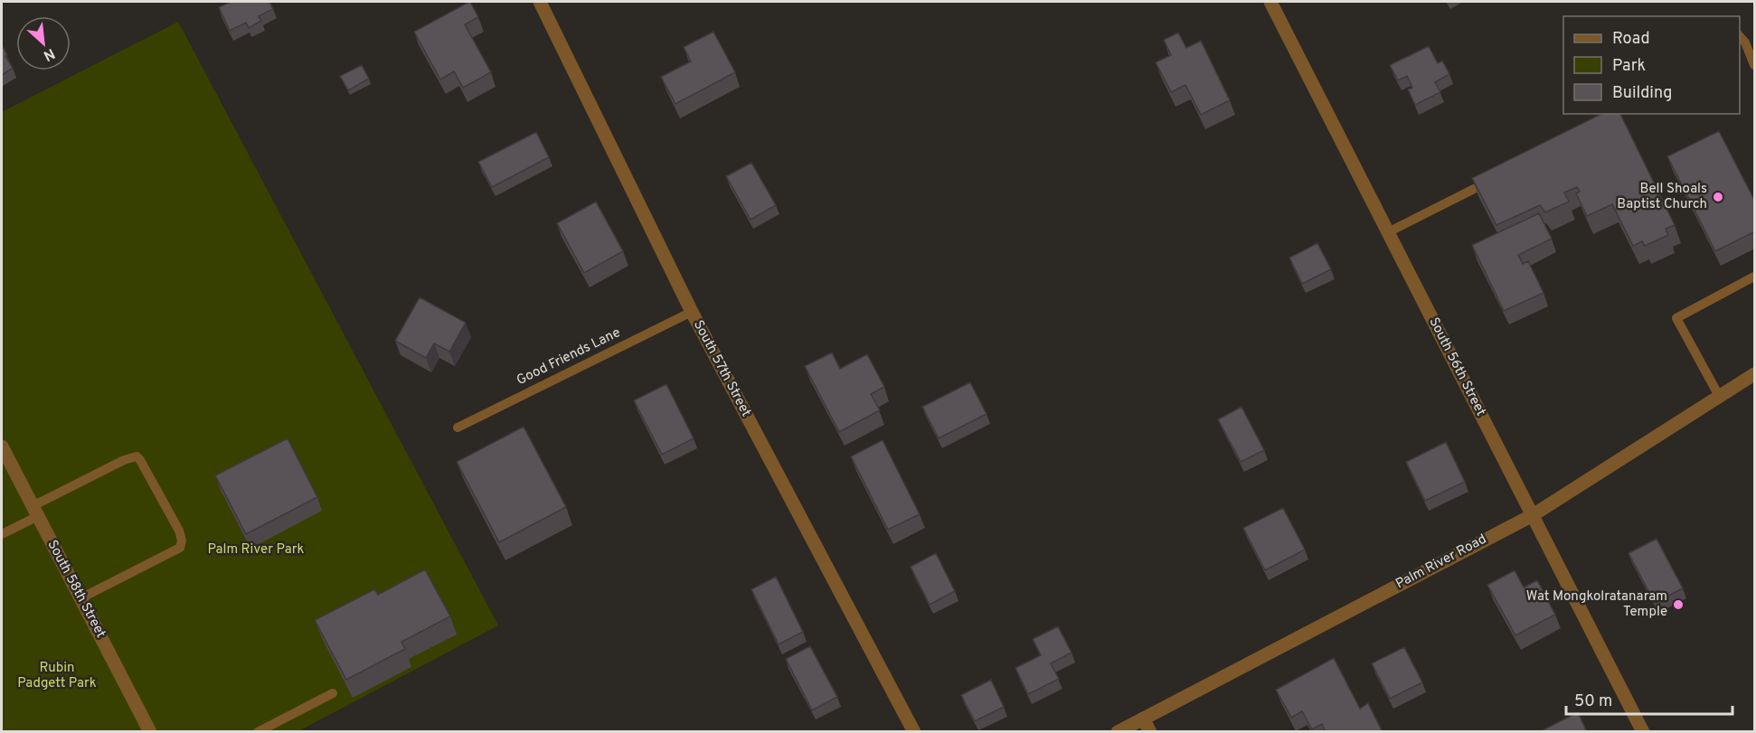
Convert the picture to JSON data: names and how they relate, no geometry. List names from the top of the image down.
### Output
{
  "streets": {
    "street": [
      "South 56th Street",
      "South 57th Street",
      "Palm River Road",
      "South 58th Street"
    ],
    "lane": ["Good Friends Lane"]
  },
  "crossings": [
    ["Good Friends Lane", "South 57th Street"],
    ["South 56th Street", "Palm River Road"]
  ],
  "parks": ["Palm River Park", "Rubin Padgett Park"],
  "places": ["Bell Shoals Baptist Church", "Wat Mongkolratanaram Temple"],
  "legend": ["Road", "Park", "Building"],
  "scale_bar": "50 m",
  "north": "bottom right"
}
